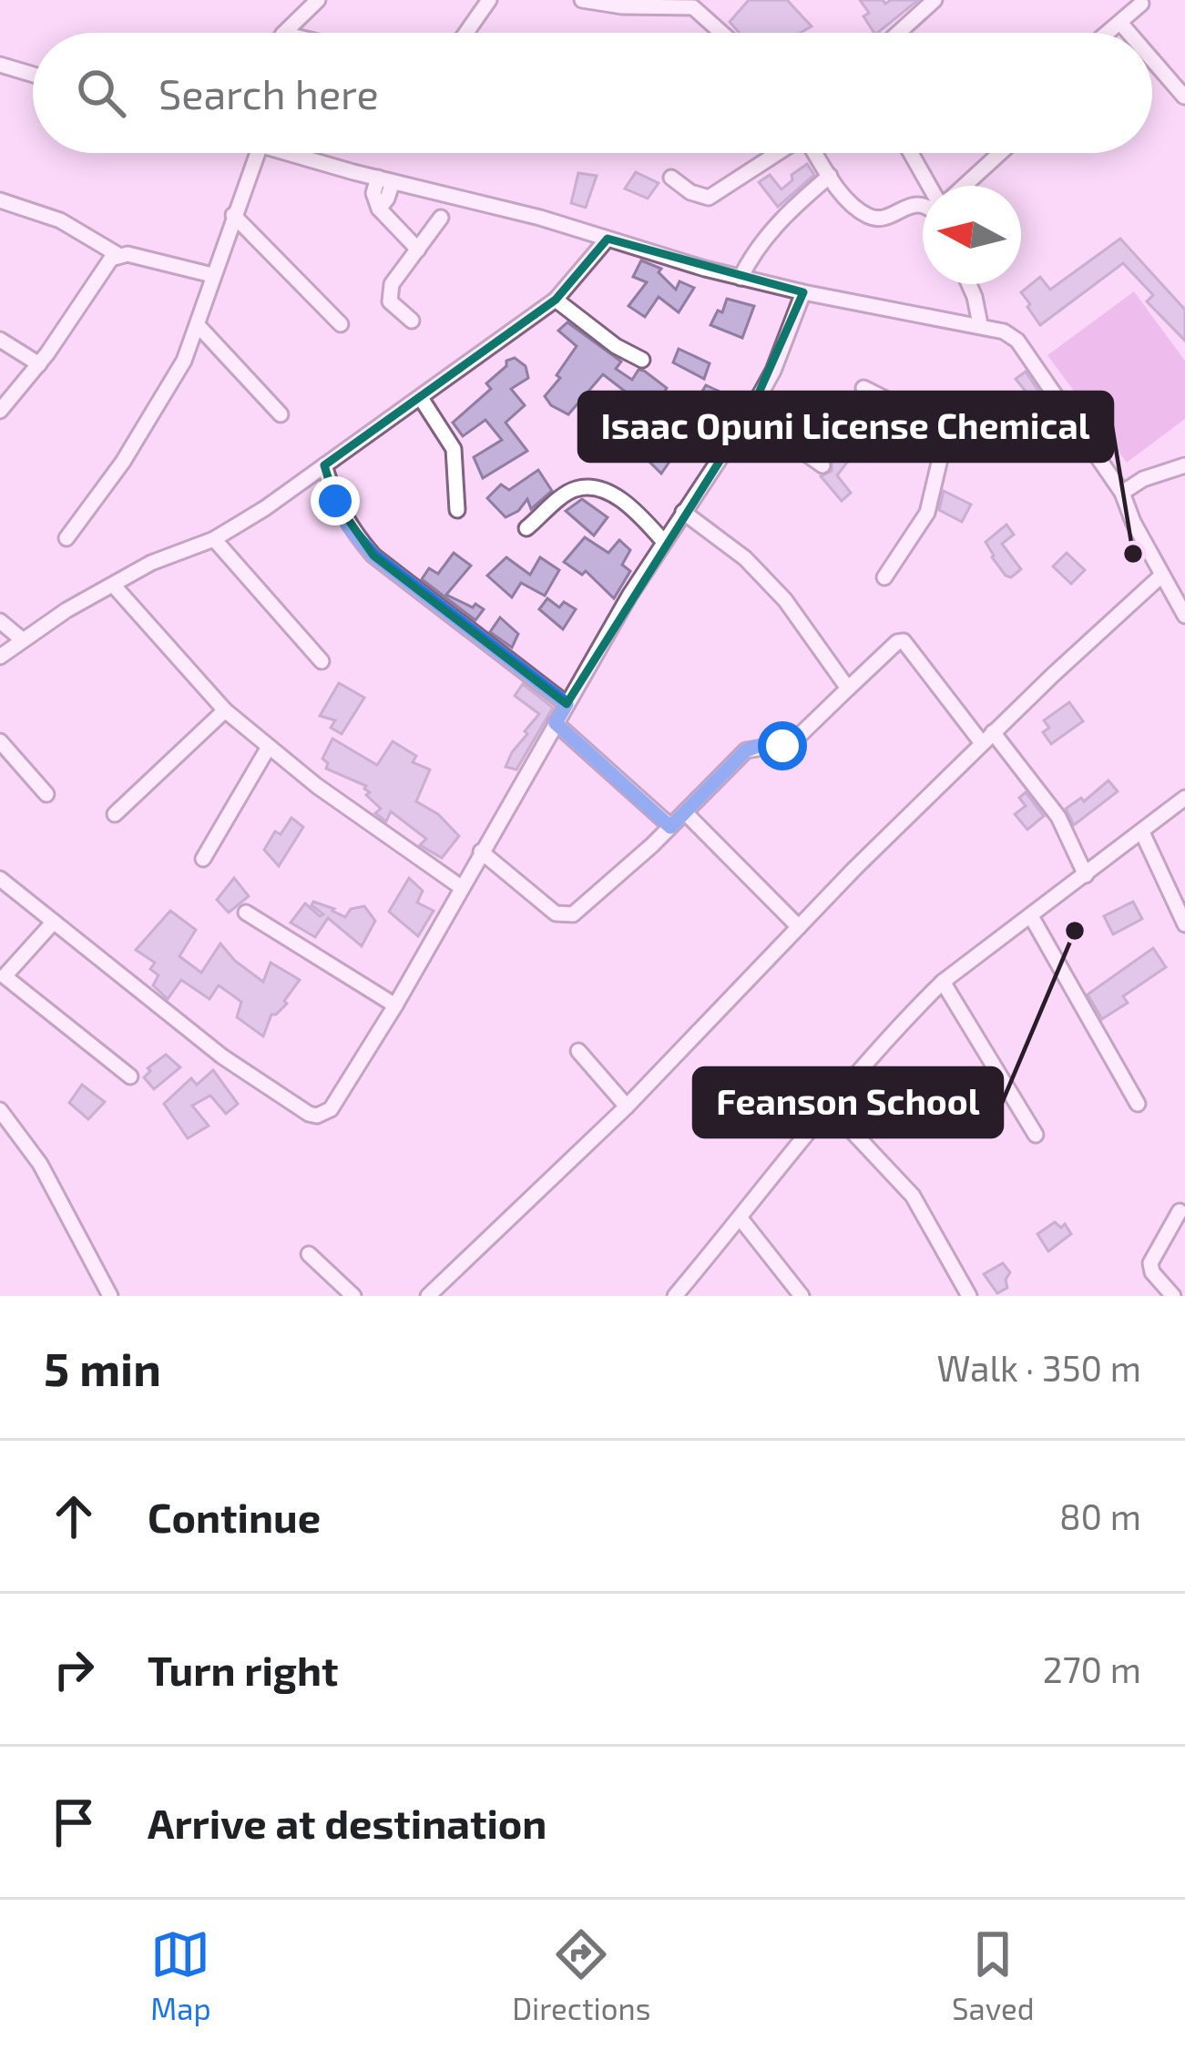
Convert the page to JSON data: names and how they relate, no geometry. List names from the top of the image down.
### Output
{
  "places": ["Isaac Opuni License Chemical", "Feanson School"],
  "north": "left",
  "page": {
    "search": "Search here",
    "heading": ["5 min", "Walk · 350 m"],
    "list": [
      ["Continue", "80 m"],
      ["Turn right", "270 m"],
      "Arrive at destination"
    ],
    "nav": ["Map", "Directions", "Saved"]
  }
}
